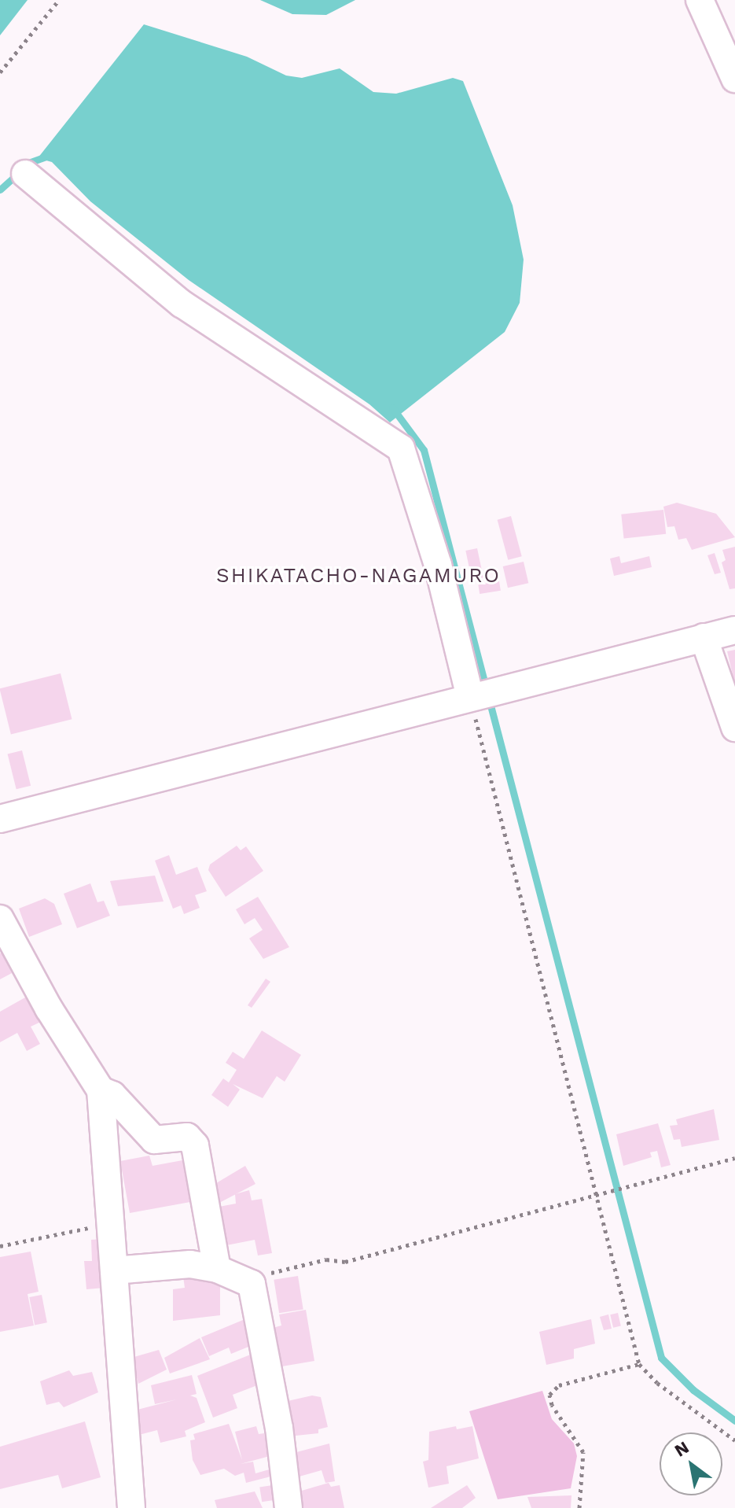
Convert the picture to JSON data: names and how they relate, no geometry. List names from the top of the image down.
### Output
{
  "districts": ["SHIKATACHO-NAGAMURO"],
  "north": "top left"
}
